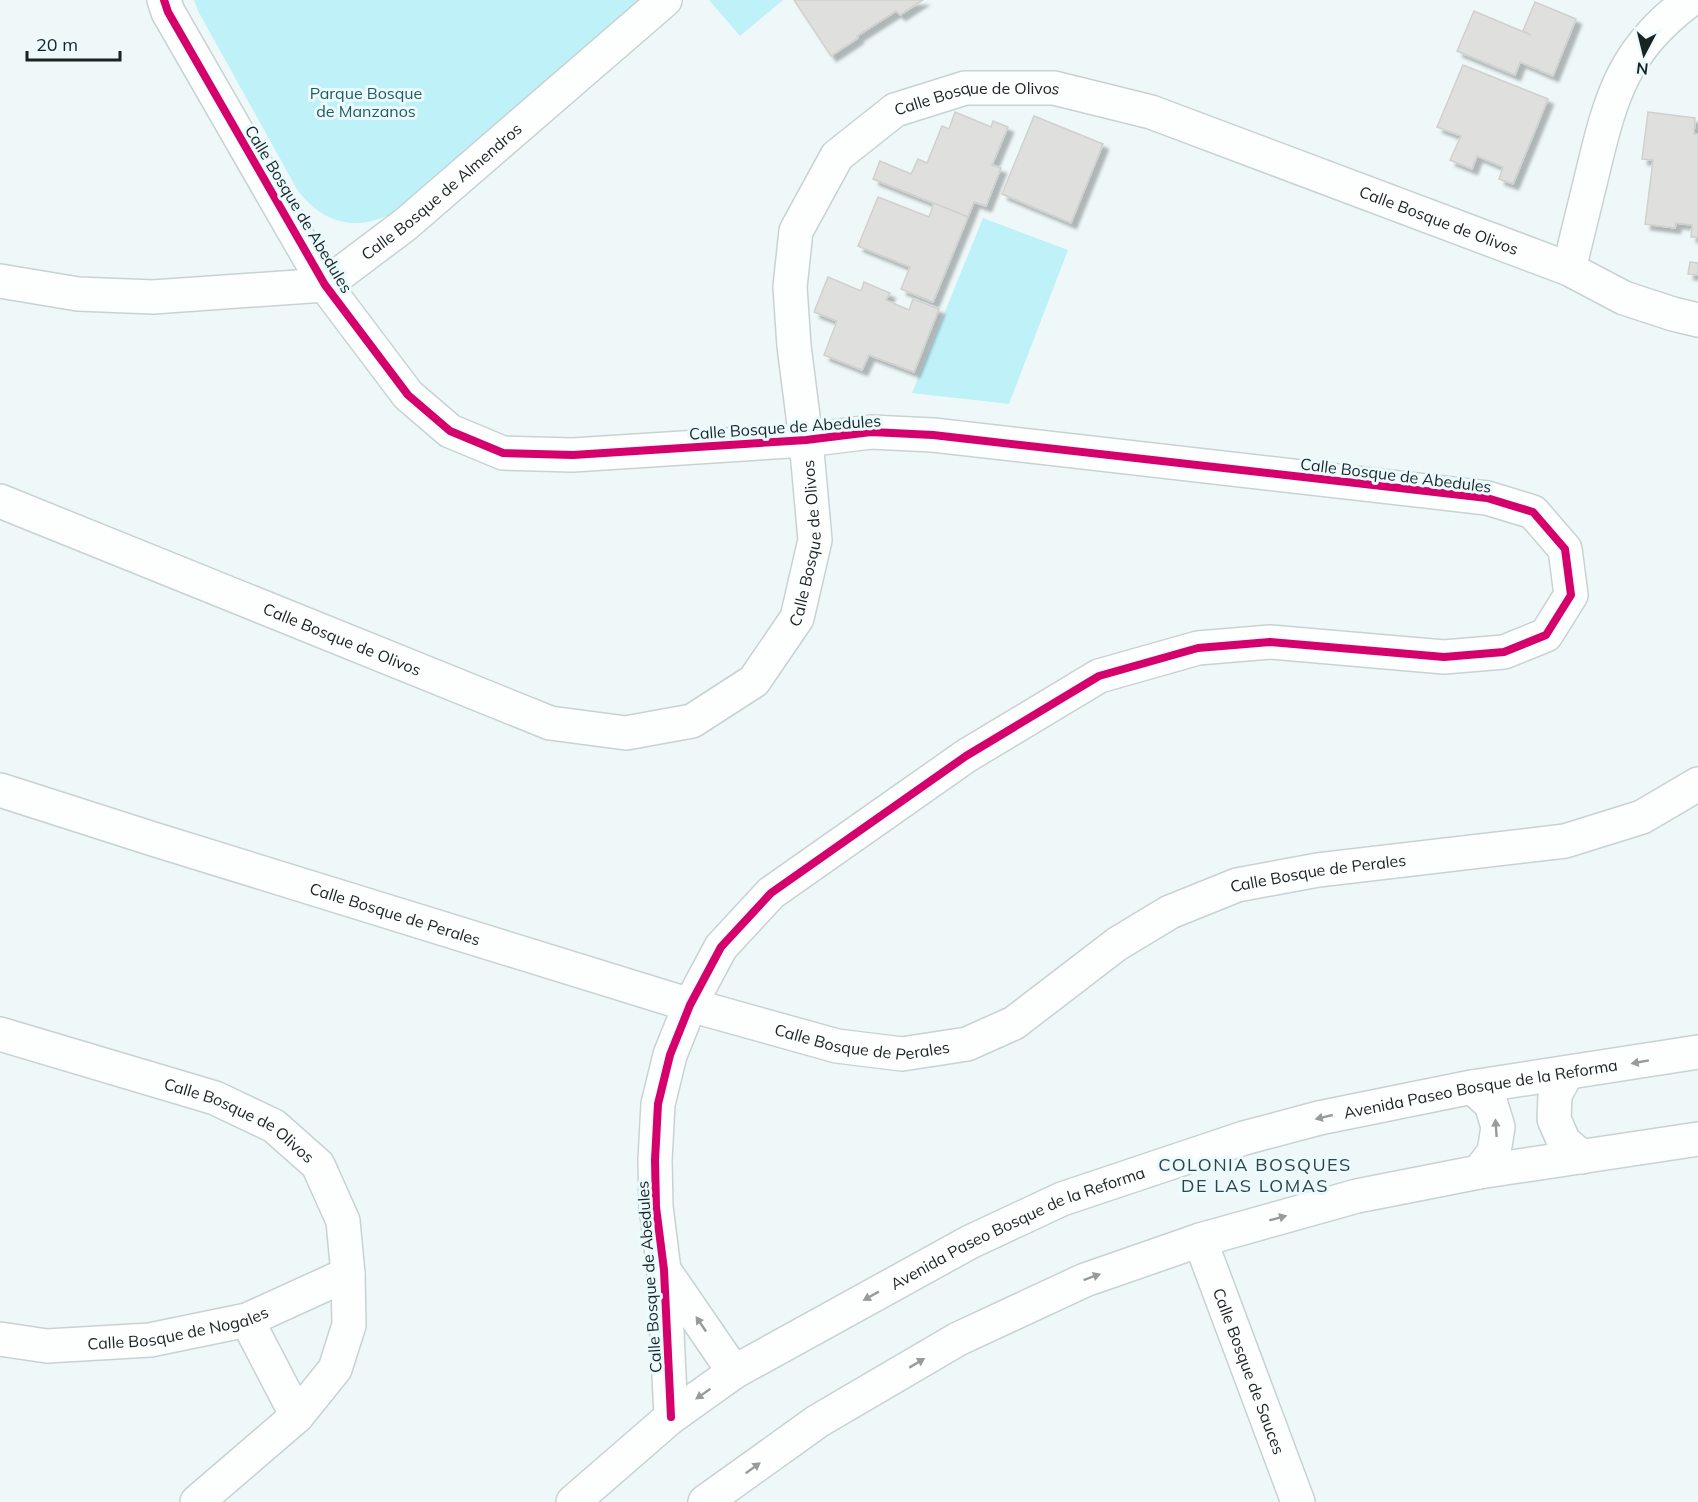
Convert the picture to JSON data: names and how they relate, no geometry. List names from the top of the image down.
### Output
{
  "streets": {
    "street": [
      "Calle Bosque de Olivos",
      "Calle Bosque de Almendros",
      "Calle Bosque de Abedules",
      "Calle Bosque de Perales",
      "Avenida Paseo Bosque de la Reforma",
      "Calle Bosque de Nogales",
      "Calle Bosque de Sauces"
    ]
  },
  "crossings": [
    ["Calle Bosque de Olivos", "Calle Bosque de Abedules"],
    ["Calle Bosque de Olivos", "Calle Bosque de Nogales"],
    ["Calle Bosque de Almendros", "Calle Bosque de Abedules"],
    ["Calle Bosque de Abedules", "Calle Bosque de Perales"],
    ["Calle Bosque de Abedules", "Avenida Paseo Bosque de la Reforma"]
  ],
  "districts": ["COLONIA BOSQUES DE LAS LOMAS"],
  "parks": ["Parque Bosque de Manzanos"],
  "scale_bar": "20 m",
  "north": "bottom"
}
